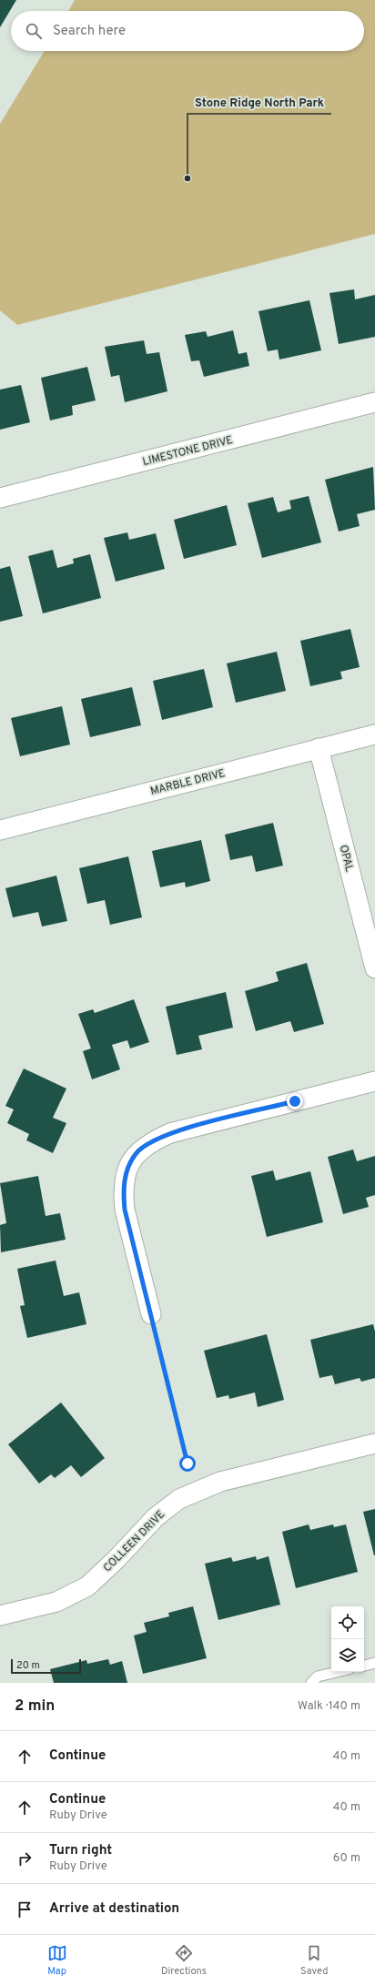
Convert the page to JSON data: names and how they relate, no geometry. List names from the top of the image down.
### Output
{
  "streets": {
    "street": [
      "LIMESTONE DRIVE",
      "MARBLE DRIVE",
      "OPAL",
      "COLLEEN DRIVE"
    ]
  },
  "crossings": [
    ["MARBLE DRIVE", "OPAL"]
  ],
  "places": ["Stone Ridge North Park"],
  "scale_bar": "20 m",
  "page": {
    "search": "Search here",
    "scale": "20 m",
    "heading": ["2 min", "Walk · 140 m"],
    "list": [
      ["Continue", "40 m"],
      ["Continue", "Ruby Drive", "40 m"],
      ["Turn right", "Ruby Drive", "60 m"],
      "Arrive at destination"
    ],
    "nav": ["Map", "Directions", "Saved"]
  }
}
